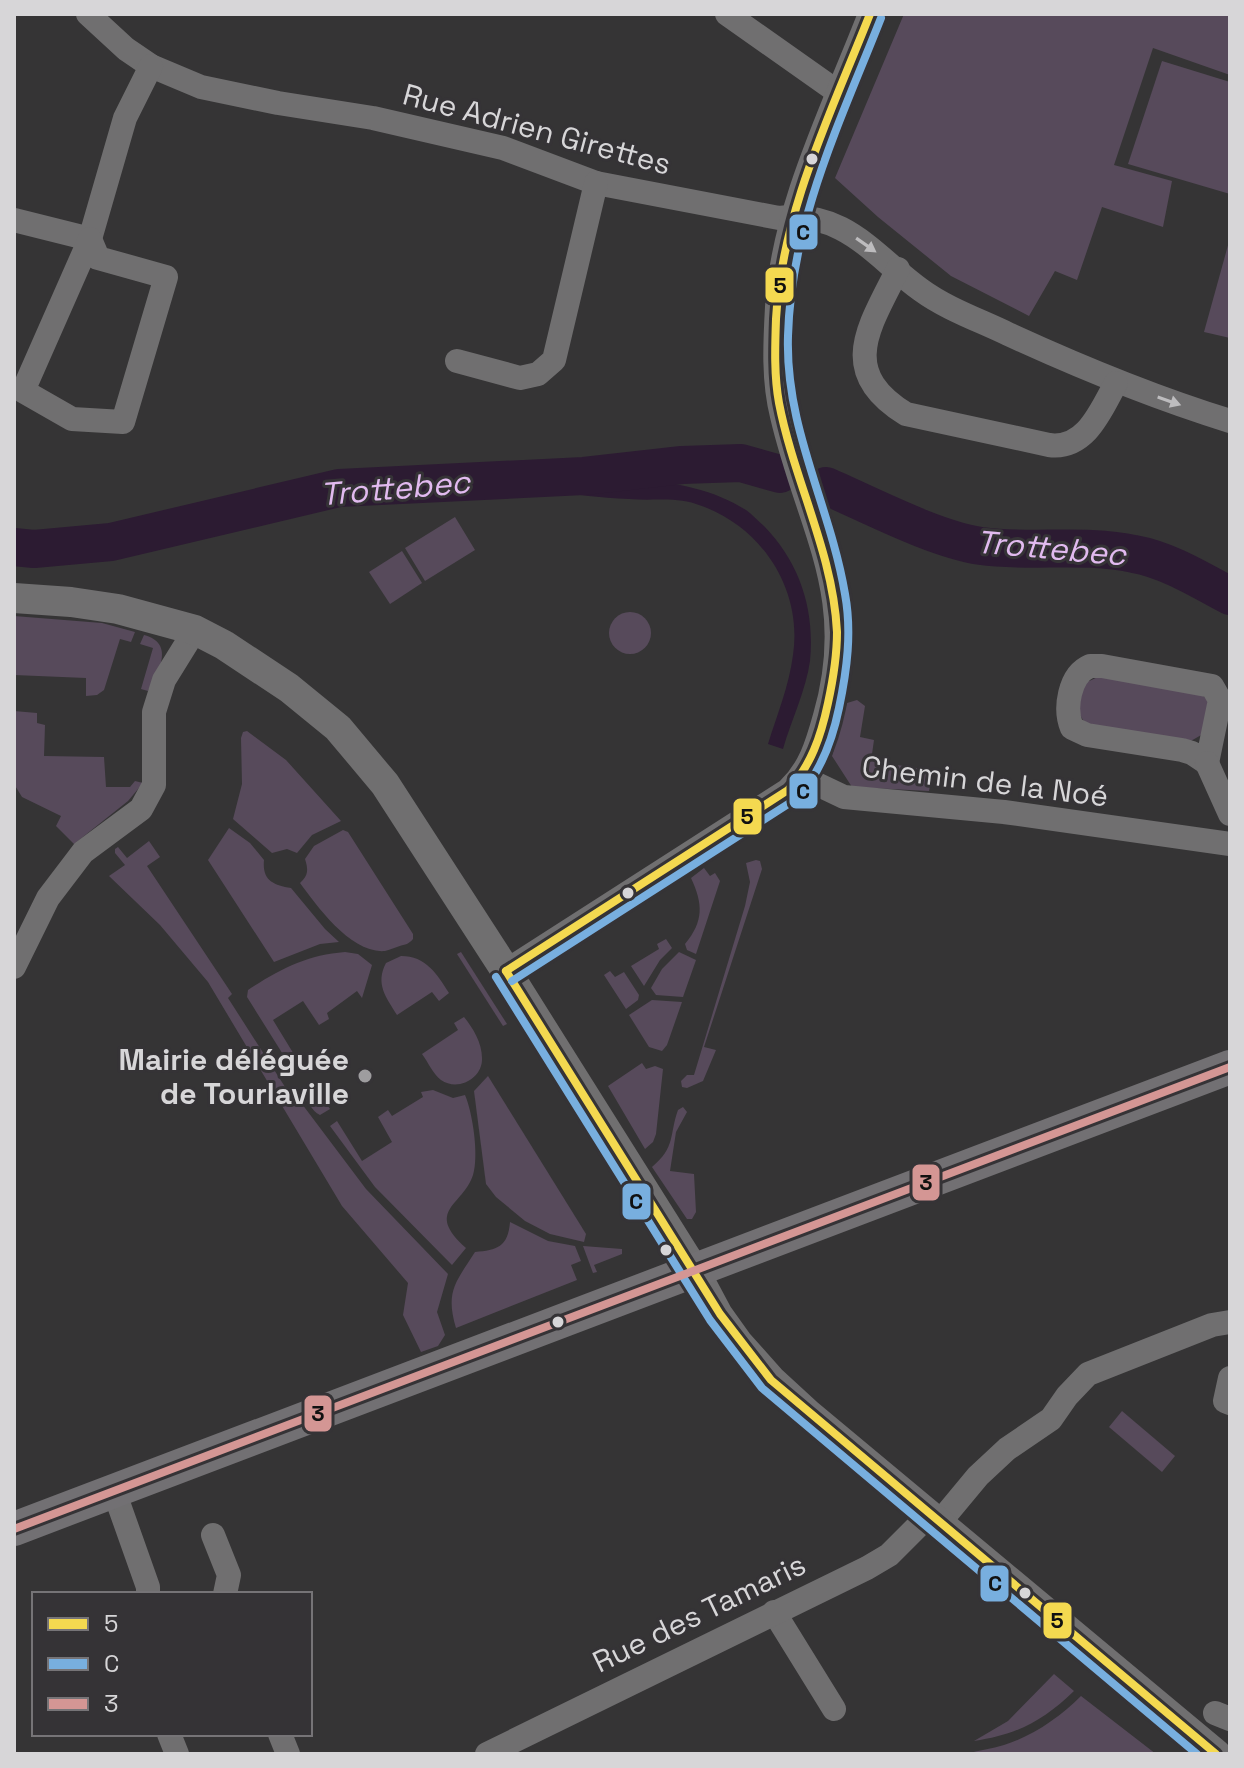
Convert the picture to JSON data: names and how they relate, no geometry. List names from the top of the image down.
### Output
{
  "streets": {
    "street": ["Rue Adrien Girettes", "Chemin de la Noé", "Rue des Tamaris"]
  },
  "water": ["Trottebec"],
  "places": ["Mairie déléguée de Tourlaville"],
  "lines": ["transit line 5", "transit line C", "transit line 3"],
  "legend": ["5", "C", "3"]
}
